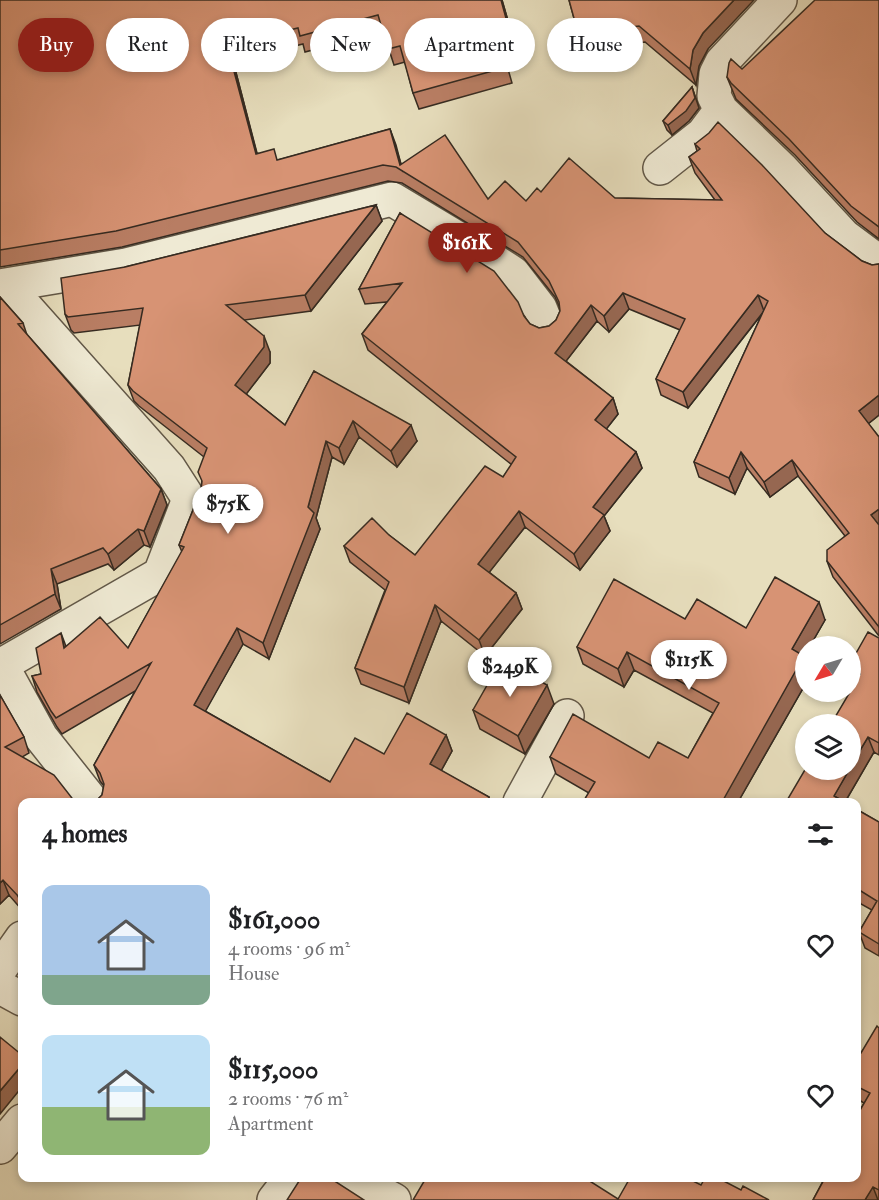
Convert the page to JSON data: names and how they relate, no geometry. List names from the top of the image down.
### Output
{
  "north": "bottom left",
  "page": {
    "chip": [
      "Buy",
      "Rent",
      "Filters",
      "New",
      "Apartment",
      "House"
    ],
    "price": [
      "$161K",
      "$75K",
      "$115K",
      "$249K"
    ],
    "heading": "4 homes",
    "list": [
      {
        "name": "$161,000",
        "note": "4 rooms · 96 m² · House"
      },
      {
        "name": "$115,000",
        "note": "2 rooms · 76 m² · Apartment"
      }
    ]
  }
}
